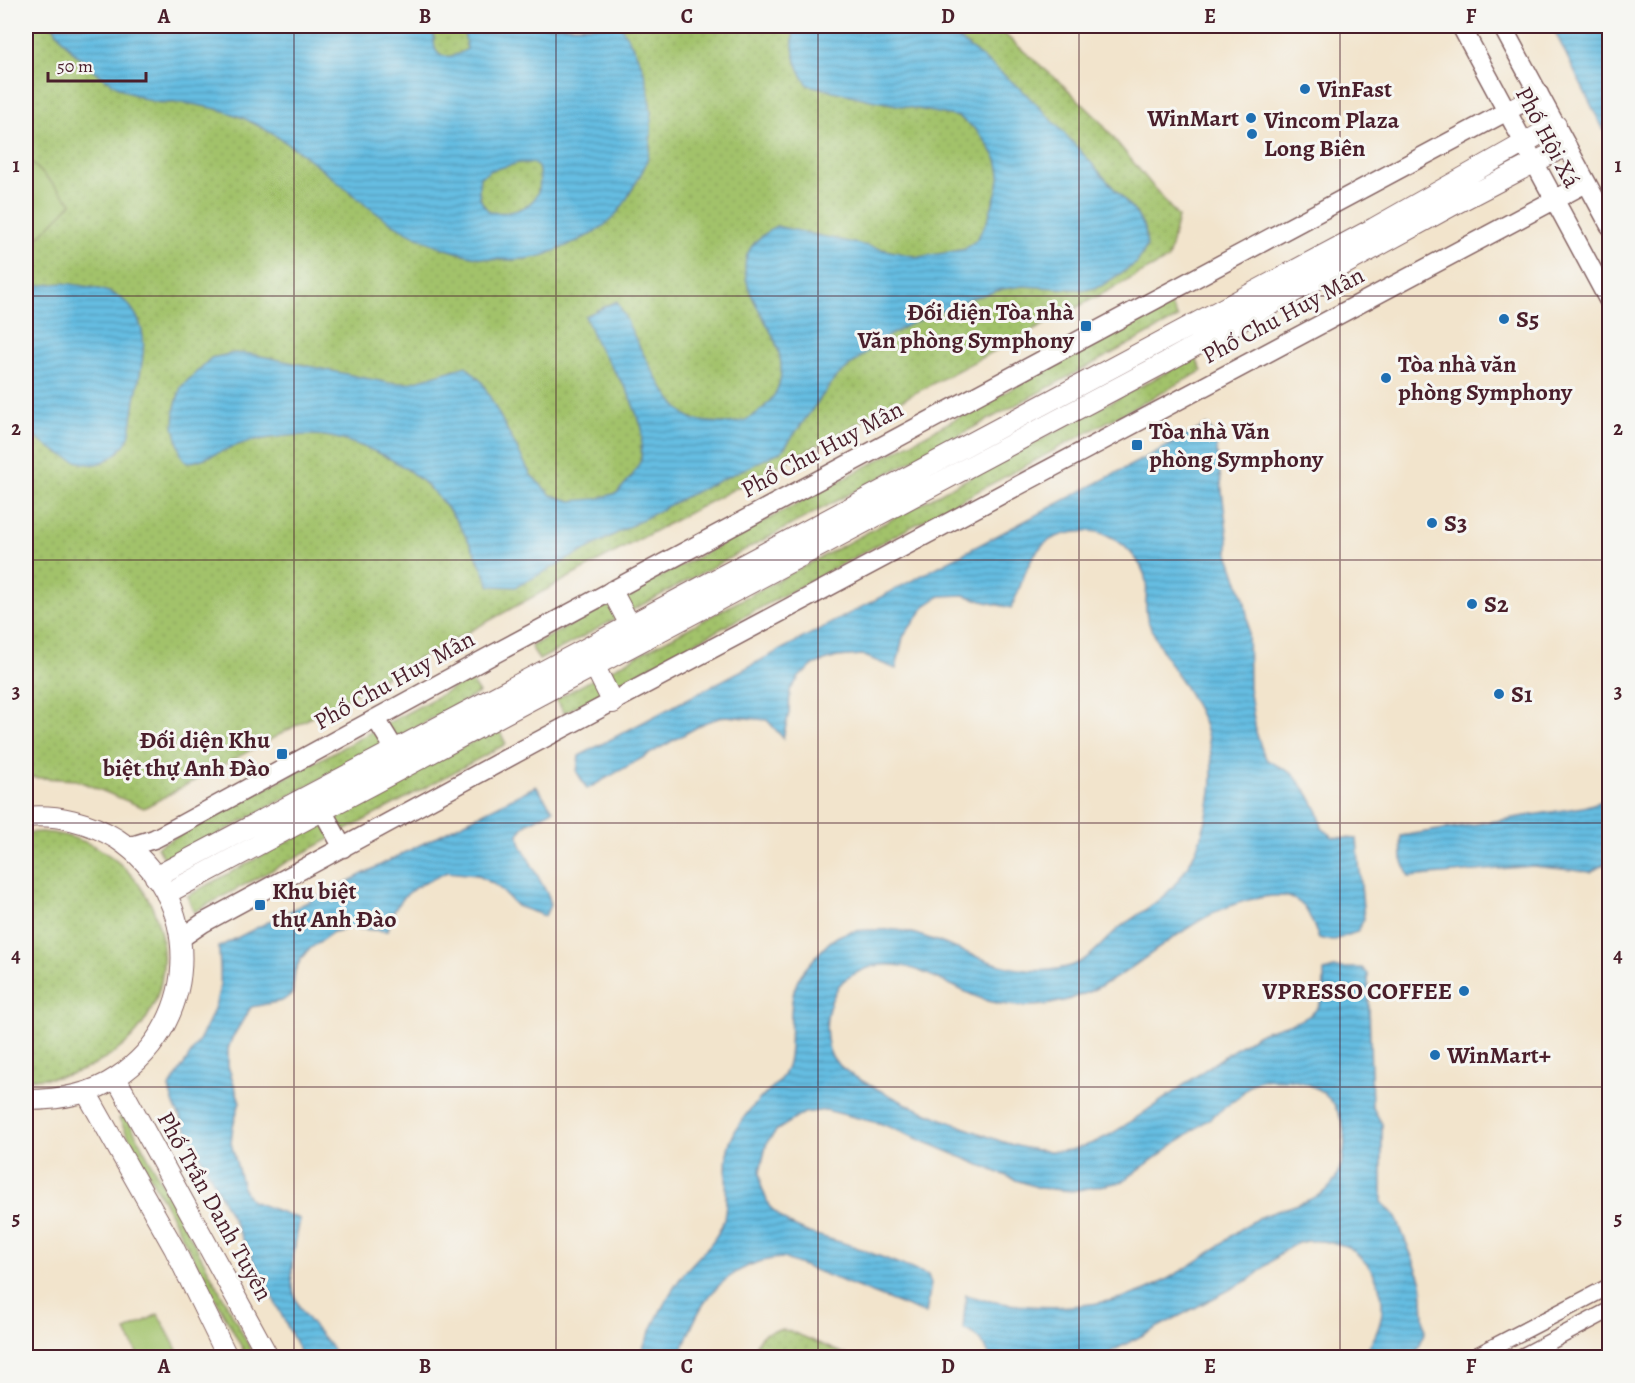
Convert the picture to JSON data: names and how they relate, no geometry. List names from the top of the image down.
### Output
{
  "streets": {
    "main road": ["Phố Hội Xá", "Phố Chu Huy Mân", "Phố Trần Danh Tuyên"]
  },
  "crossings": [
    ["Phố Hội Xá", "Phố Chu Huy Mân"]
  ],
  "places": {
    "other": [
      "VinFast",
      "WinMart",
      "Vincom Plaza Long Biên",
      "S5",
      "Tòa nhà văn phòng Symphony",
      "S3",
      "S2",
      "S1",
      "VPRESSO COFFEE",
      "WinMart+"
    ],
    "transit": [
      "Đối diện Tòa nhà Văn phòng Symphony",
      "Tòa nhà Văn phòng Symphony",
      "Đối diện Khu biệt thự Anh Đào",
      "Khu biệt thự Anh Đào"
    ]
  },
  "scale_bar": "50 m",
  "grid": {
    "columns": [
      "A",
      "B",
      "C",
      "D",
      "E",
      "F"
    ],
    "rows": [
      "1",
      "2",
      "3",
      "4",
      "5"
    ]
  }
}
